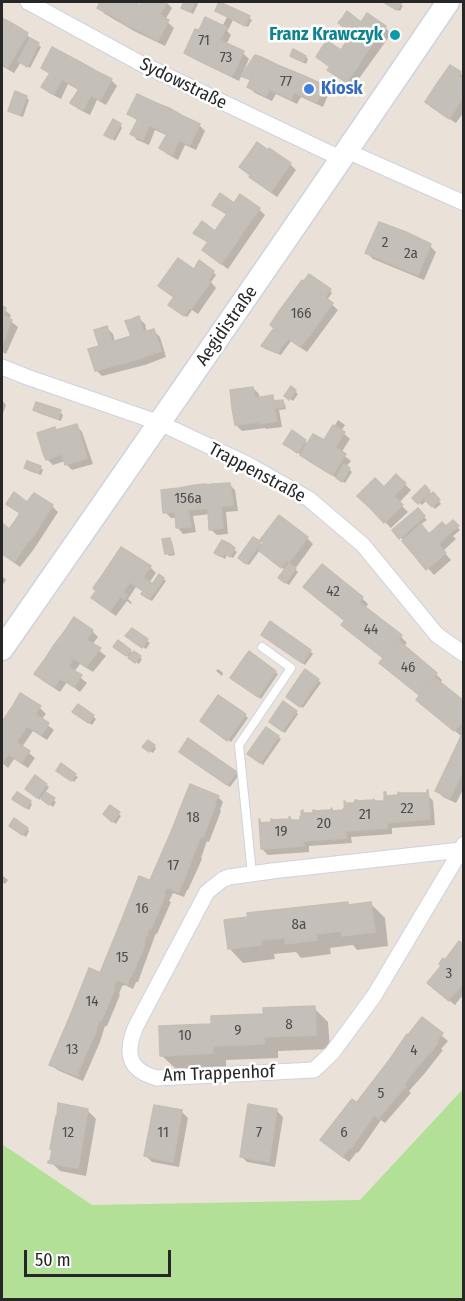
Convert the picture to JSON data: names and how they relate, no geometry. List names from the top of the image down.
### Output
{
  "streets": {
    "street": [
      "Sydowstraße",
      "Aegidistraße",
      "Trappenstraße",
      "Am Trappenhof"
    ]
  },
  "crossings": [
    ["Sydowstraße", "Aegidistraße"],
    ["Aegidistraße", "Trappenstraße"]
  ],
  "places": ["Franz Krawczyk", "Kiosk"],
  "house_numbers": [
    "71",
    "73",
    "77",
    "2",
    "2a",
    "166",
    "156a",
    "42",
    "44",
    "46",
    "22",
    "21",
    "18",
    "20",
    "19",
    "17",
    "16",
    "8a",
    "15",
    "3",
    "14",
    "8",
    "9",
    "10",
    "13",
    "4",
    "5",
    "12",
    "11",
    "7",
    "6"
  ],
  "scale_bar": "50 m"
}
